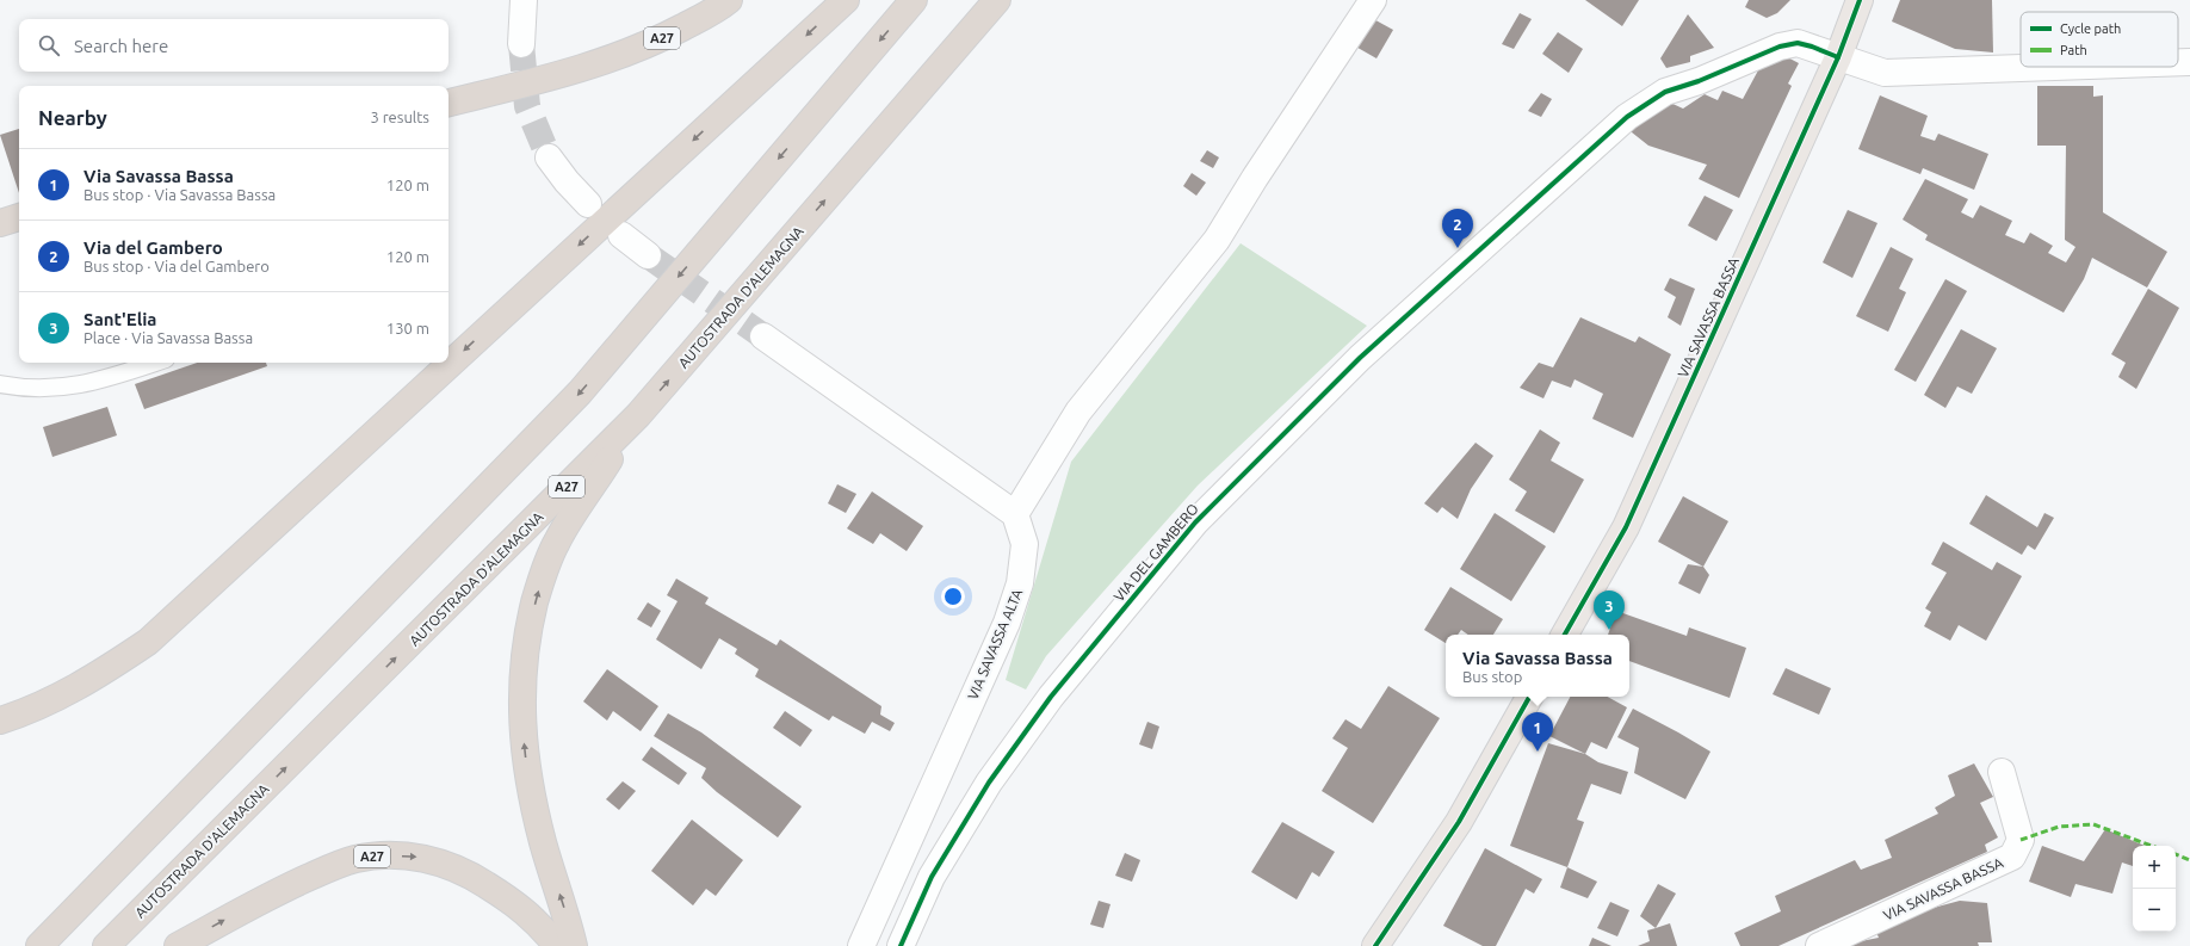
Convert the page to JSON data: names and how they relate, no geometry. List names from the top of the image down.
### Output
{
  "streets": {
    "highway": ["A27", "AUTOSTRADA D'ALEMAGNA"],
    "main road": ["VIA SAVASSA BASSA"],
    "street": ["VIA DEL GAMBERO", "VIA SAVASSA ALTA"]
  },
  "crossings": [
    ["A27", "AUTOSTRADA D'ALEMAGNA"],
    ["VIA SAVASSA BASSA", "VIA DEL GAMBERO"]
  ],
  "legend": ["Cycle path", "Path"],
  "page": {
    "search": "Search here",
    "heading": ["Nearby", "3 results"],
    "list": [
      {
        "mark": "1",
        "name": "Via Savassa Bassa",
        "note": "Bus stop · Via Savassa Bassa",
        "value": "120 m"
      },
      {
        "mark": "2",
        "name": "Via del Gambero",
        "note": "Bus stop · Via del Gambero",
        "value": "120 m"
      },
      {
        "mark": "3",
        "name": "Sant'Elia",
        "note": "Place · Via Savassa Bassa",
        "value": "130 m"
      }
    ],
    "pins": ["2", "3", "1"],
    "popup": ["Via Savassa Bassa", "Bus stop"],
    "map_buttons": ["+", "−"]
  }
}
